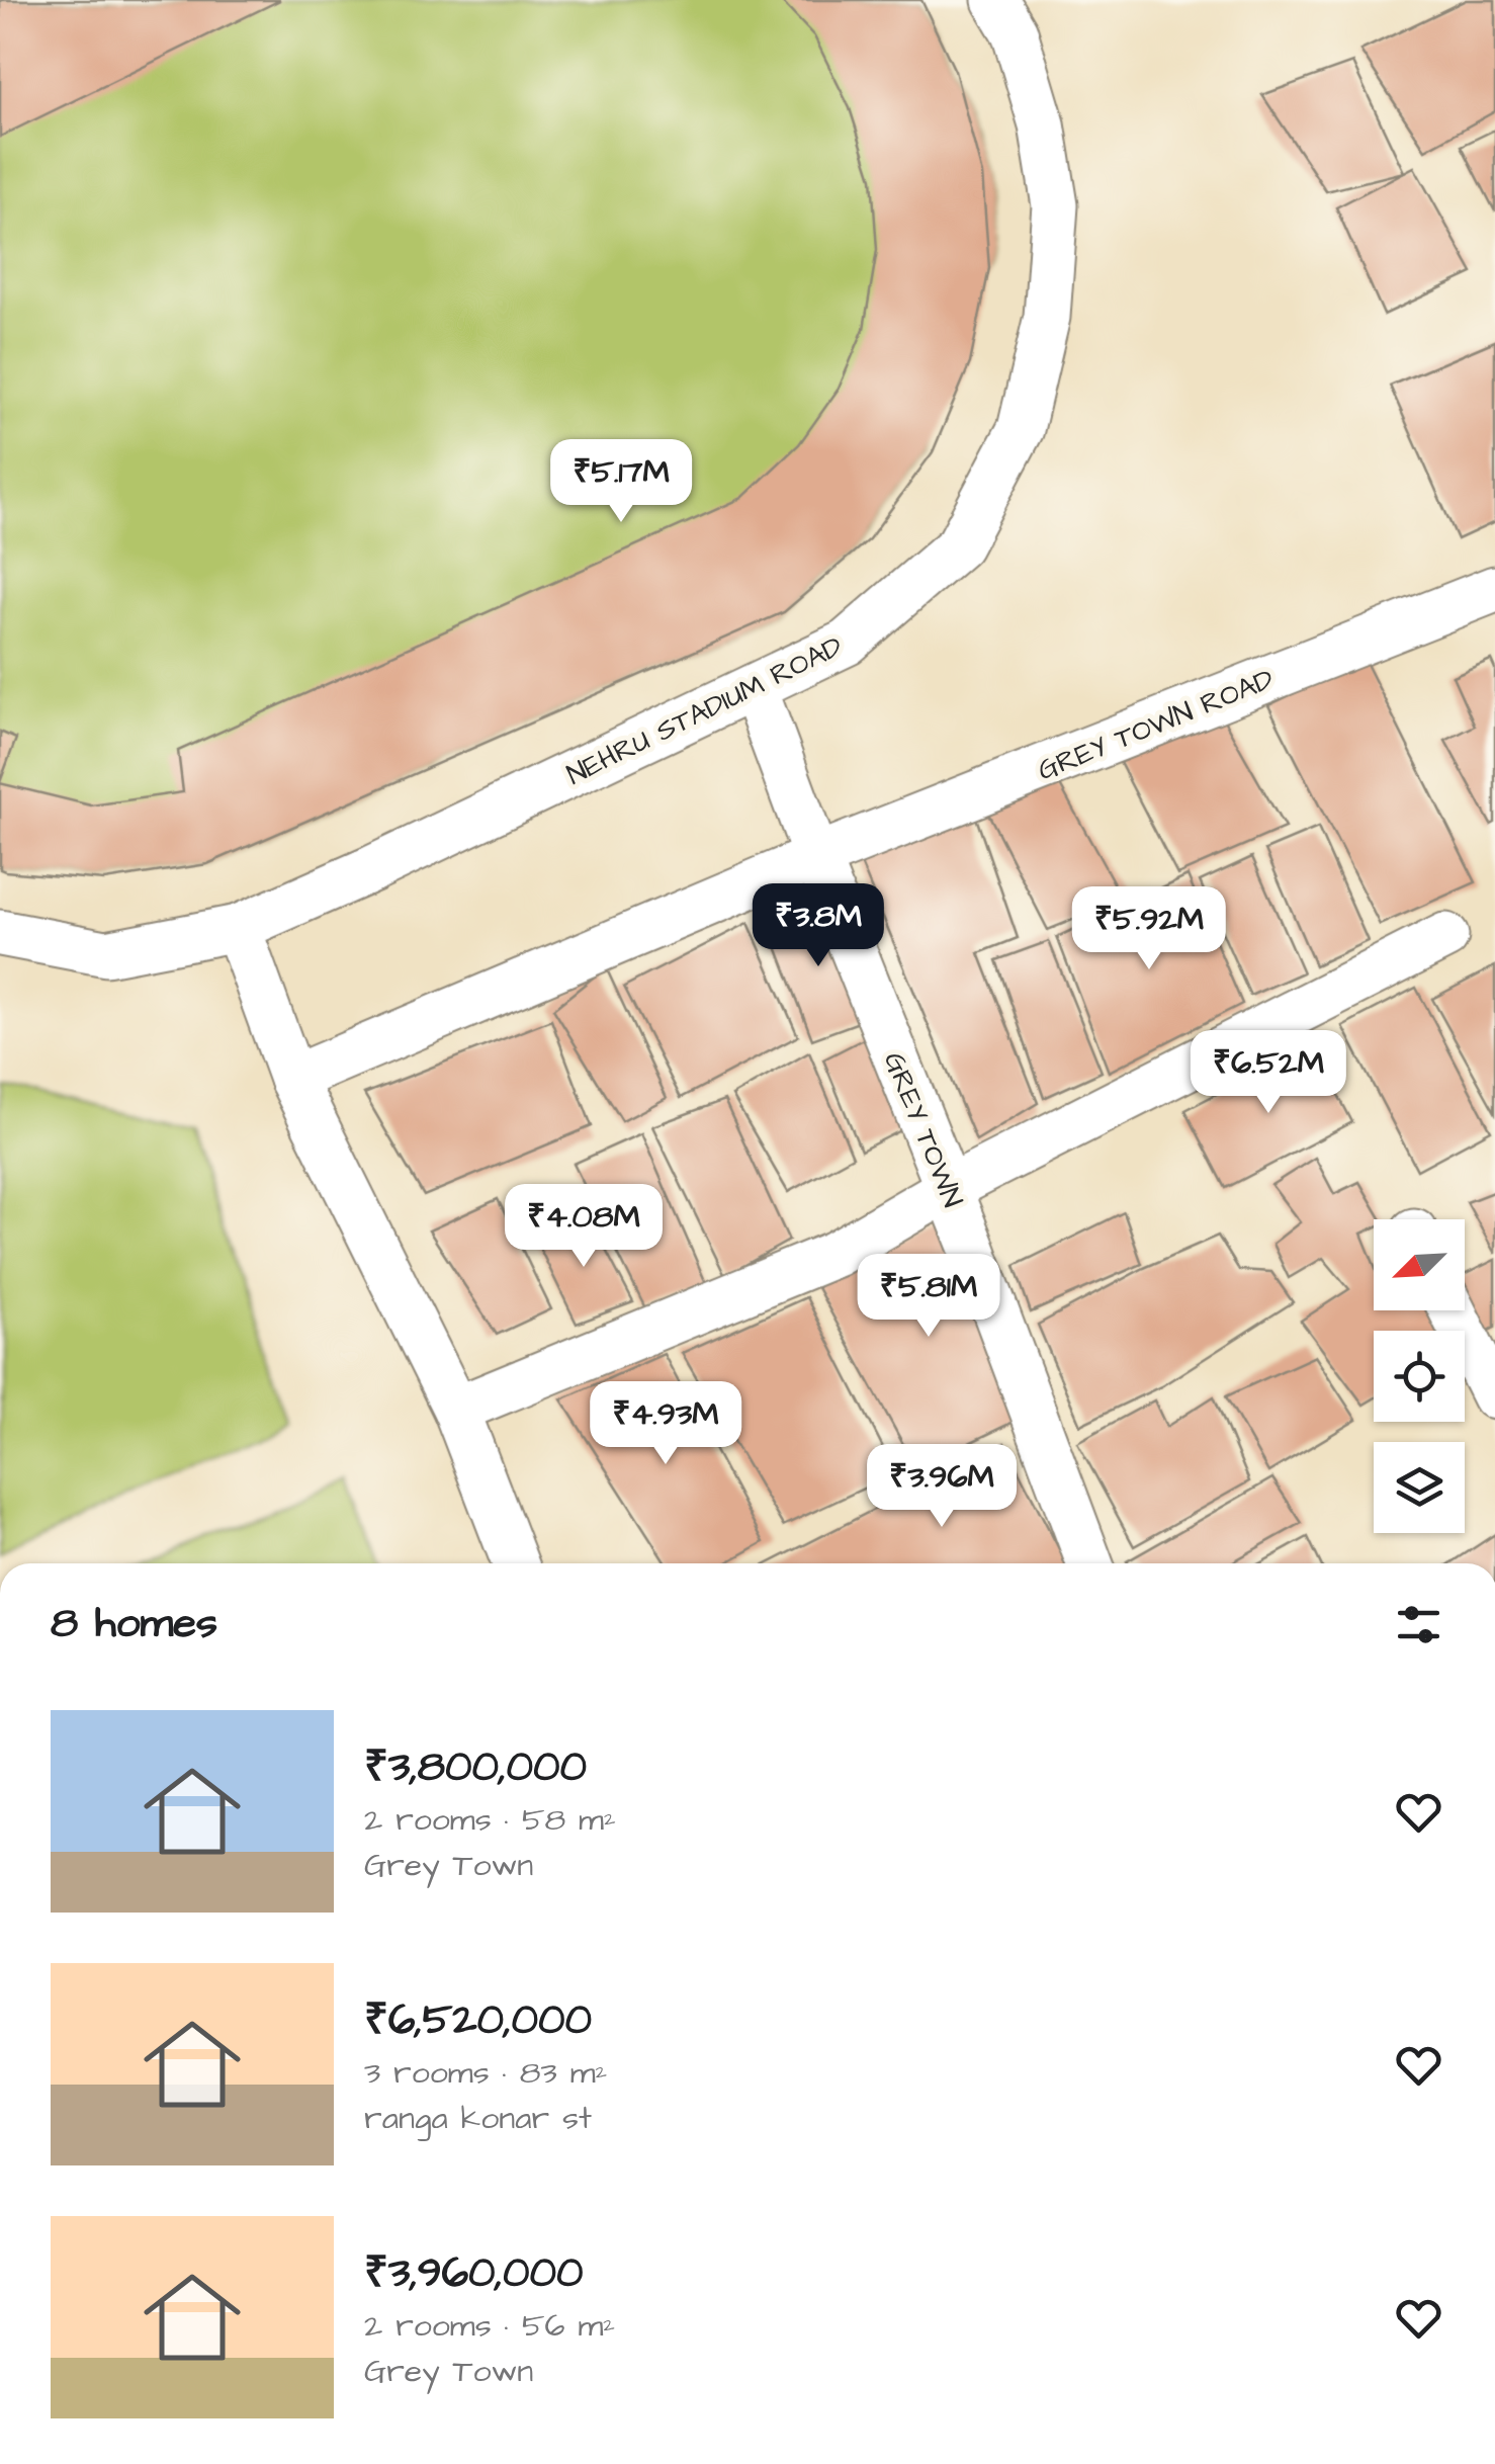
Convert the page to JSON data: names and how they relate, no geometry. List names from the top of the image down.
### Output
{
  "streets": {
    "street": ["NEHRU STADIUM ROAD", "GREY TOWN ROAD", "GREY TOWN"]
  },
  "crossings": [
    ["NEHRU STADIUM ROAD", "GREY TOWN"],
    ["GREY TOWN ROAD", "GREY TOWN"]
  ],
  "north": "bottom left",
  "page": {
    "price": [
      "₹5.17M",
      "₹3.8M",
      "₹5.92M",
      "₹6.52M",
      "₹4.08M",
      "₹5.81M",
      "₹4.93M",
      "₹3.96M"
    ],
    "heading": "8 homes",
    "list": [
      {
        "name": "₹3,800,000",
        "note": "2 rooms · 58 m² · Grey Town"
      },
      {
        "name": "₹6,520,000",
        "note": "3 rooms · 83 m² · ranga konar st"
      },
      {
        "name": "₹3,960,000",
        "note": "2 rooms · 56 m² · Grey Town"
      }
    ]
  }
}
